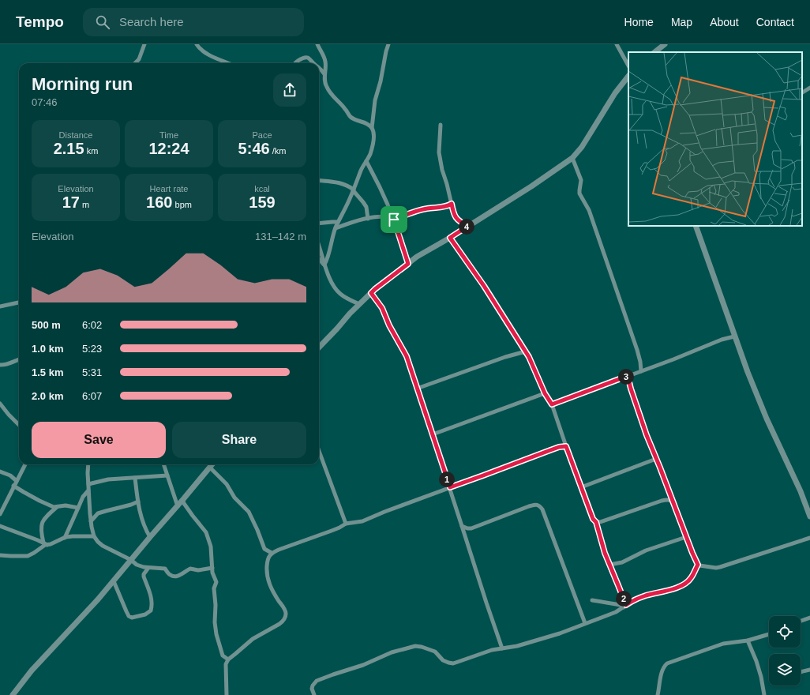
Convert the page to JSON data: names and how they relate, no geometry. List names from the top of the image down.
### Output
{
  "page": {
    "header": "Tempo",
    "search": "Search here",
    "nav": [
      "Home",
      "Map",
      "About",
      "Contact"
    ],
    "heading": ["Morning run", "07:46"],
    "stats": [
      ["Distance", "2.15 km"],
      ["Time", "12:24"],
      ["Pace", "5:46 /km"],
      ["Elevation", "17 m"],
      ["Heart rate", "160 bpm"],
      ["kcal", "159"]
    ],
    "pins": [
      "4",
      "3",
      "1",
      "2"
    ],
    "chart": ["Elevation", "131–142 m"],
    "list": [
      {
        "name": "500 m",
        "note": "6:02"
      },
      {
        "name": "1.0 km",
        "note": "5:23"
      },
      {
        "name": "1.5 km",
        "note": "5:31"
      },
      {
        "name": "2.0 km",
        "note": "6:07"
      }
    ],
    "buttons": ["Save", "Share"]
  }
}
